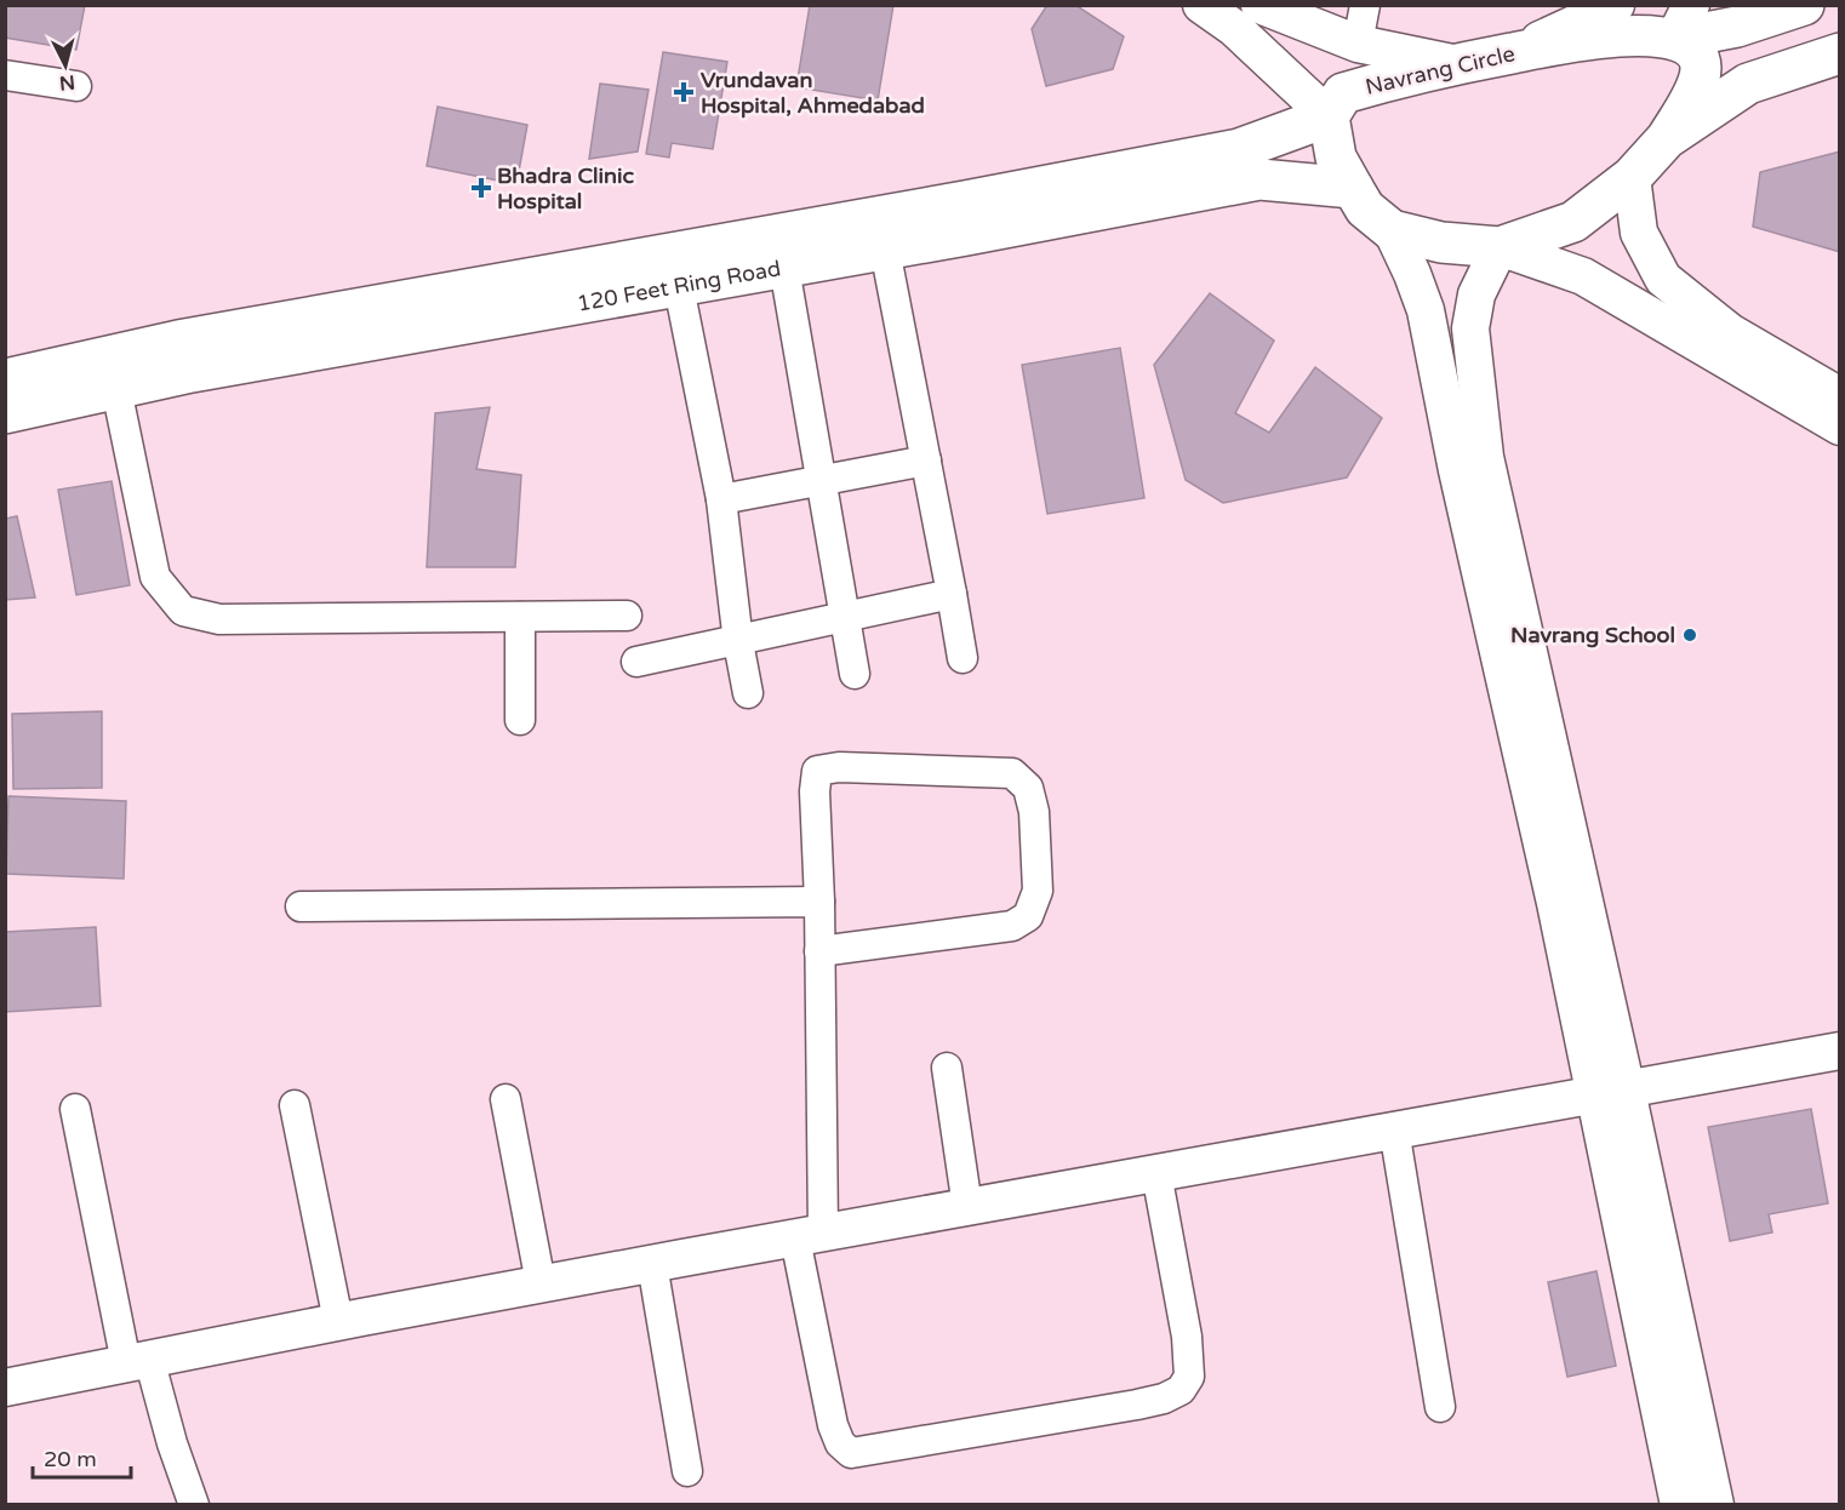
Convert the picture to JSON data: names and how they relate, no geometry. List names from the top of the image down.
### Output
{
  "streets": {
    "main road": ["Navrang Circle", "120 Feet Ring Road"]
  },
  "crossings": [
    ["Navrang Circle", "120 Feet Ring Road"]
  ],
  "places": {
    "health": ["Vrundavan Hospital, Ahmedabad", "Bhadra Clinic Hospital"],
    "other": ["Navrang School"]
  },
  "scale_bar": "20 m",
  "north": "bottom"
}
